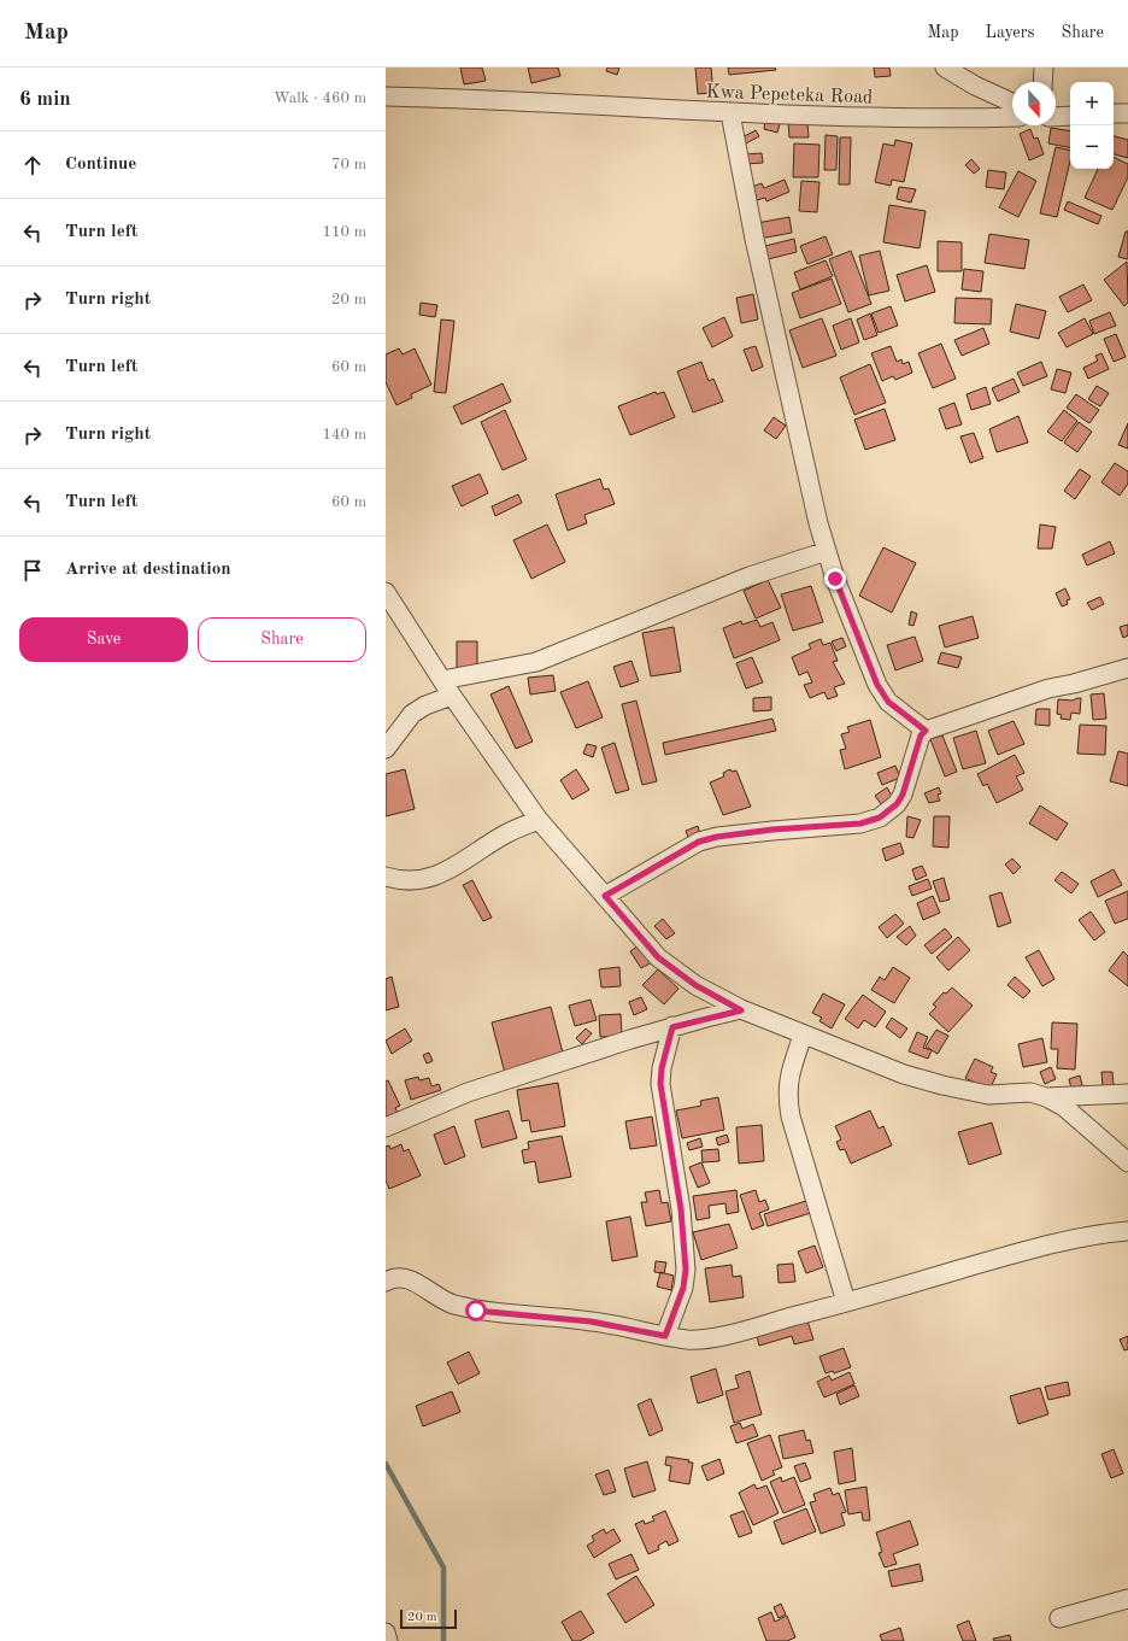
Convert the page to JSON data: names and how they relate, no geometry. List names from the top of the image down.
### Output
{
  "streets": {
    "street": ["Kwa Pepeteka Road"]
  },
  "scale_bar": "20 m",
  "north": "bottom",
  "page": {
    "header": "Map",
    "nav": ["Map", "Layers", "Share"],
    "heading": ["6 min", "Walk · 460 m"],
    "map_buttons": ["+", "−"],
    "list": [
      ["Continue", "70 m"],
      ["Turn left", "110 m"],
      ["Turn right", "20 m"],
      ["Turn left", "60 m"],
      ["Turn right", "140 m"],
      ["Turn left", "60 m"],
      "Arrive at destination"
    ],
    "buttons": ["Save", "Share"],
    "scale": "20 m"
  }
}
